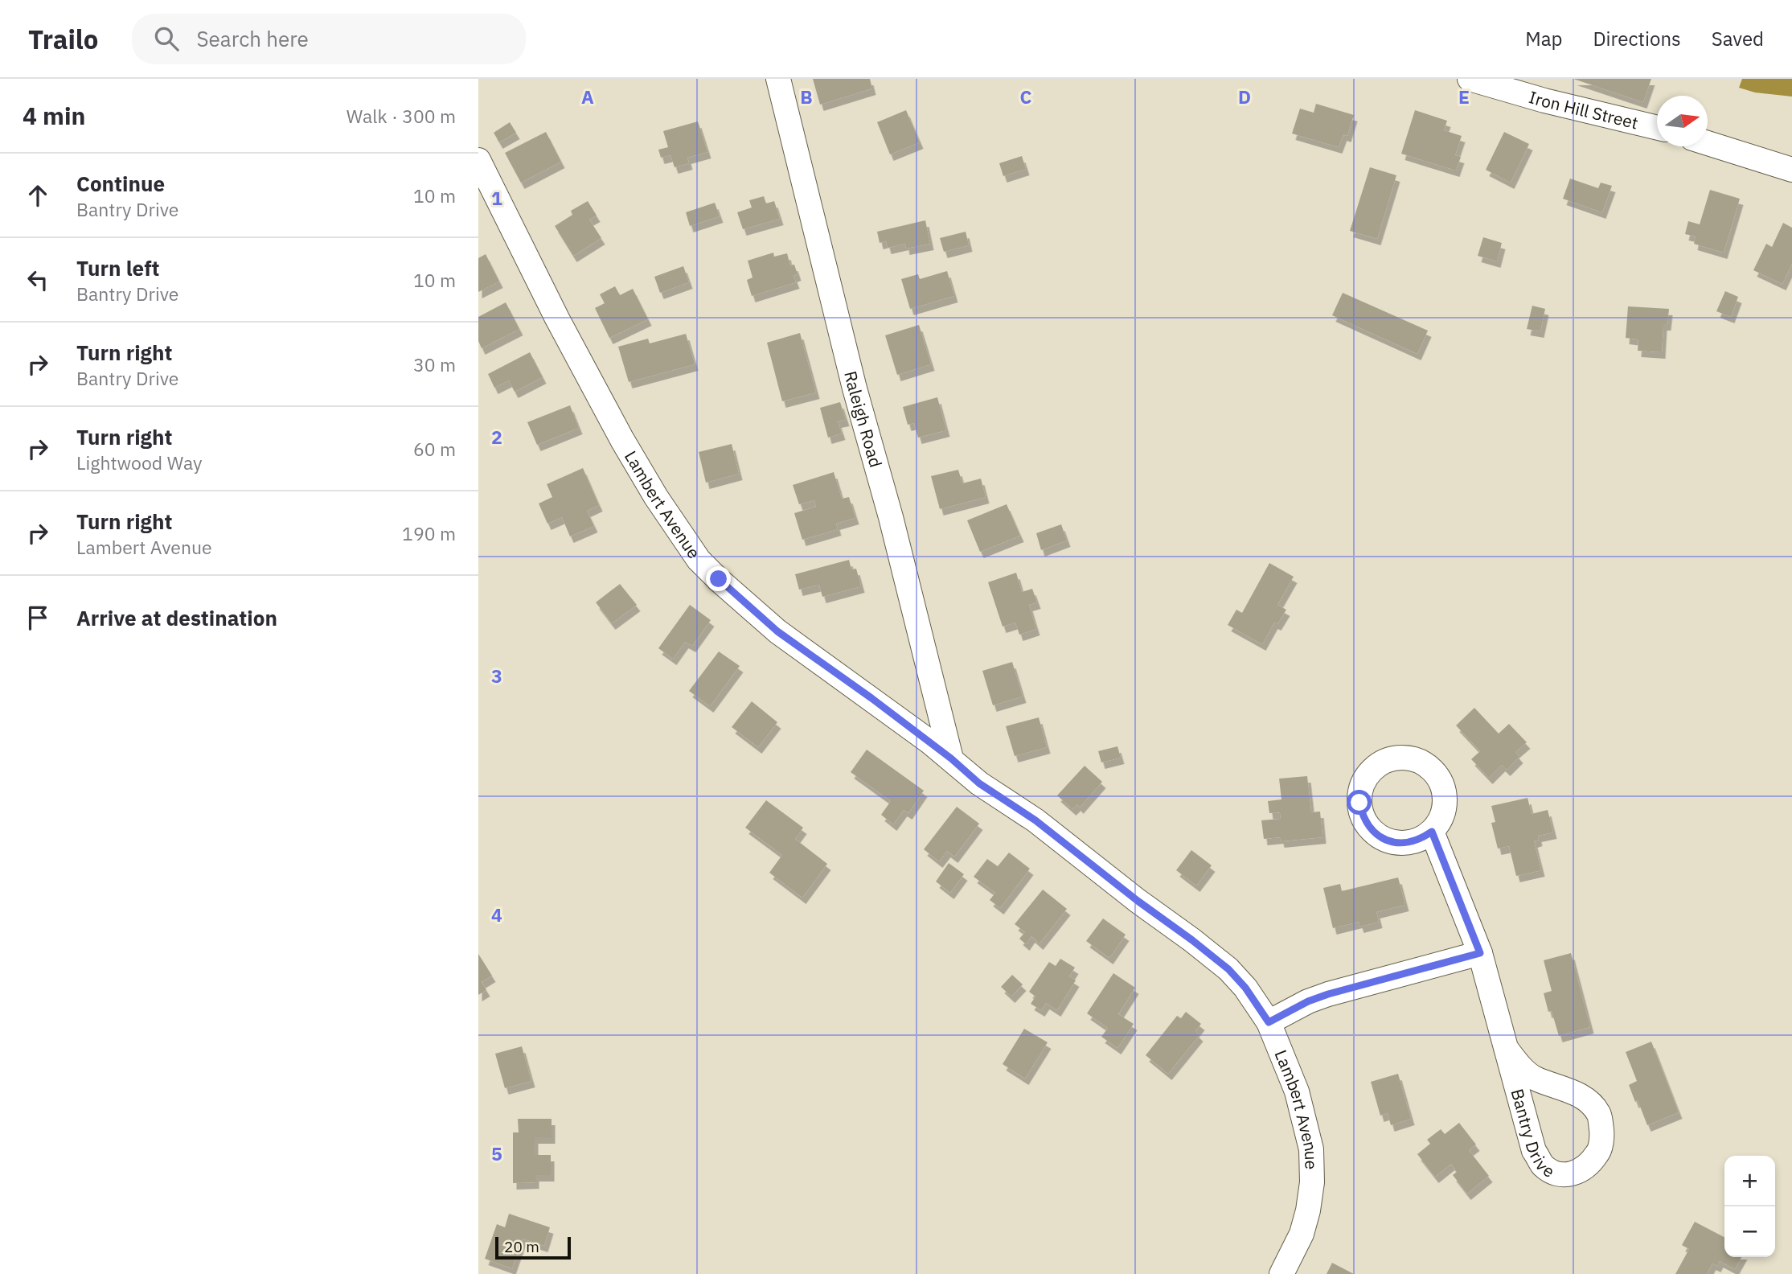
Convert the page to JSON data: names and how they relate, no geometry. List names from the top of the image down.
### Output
{
  "streets": {
    "street": [
      "Iron Hill Street",
      "Raleigh Road",
      "Lambert Avenue",
      "Bantry Drive"
    ]
  },
  "crossings": [
    ["Raleigh Road", "Lambert Avenue"]
  ],
  "scale_bar": "20 m",
  "north": "right",
  "page": {
    "header": "Trailo",
    "search": "Search here",
    "nav": ["Map", "Directions", "Saved"],
    "heading": ["4 min", "Walk · 300 m"],
    "list": [
      ["Continue", "Bantry Drive", "10 m"],
      ["Turn left", "Bantry Drive", "10 m"],
      ["Turn right", "Bantry Drive", "30 m"],
      ["Turn right", "Lightwood Way", "60 m"],
      ["Turn right", "Lambert Avenue", "190 m"],
      "Arrive at destination"
    ],
    "map_buttons": ["+", "−"],
    "scale": "20 m"
  },
  "grid": {
    "columns": [
      "A",
      "B",
      "C",
      "D",
      "E"
    ],
    "rows": [
      "1",
      "2",
      "3",
      "4",
      "5"
    ]
  }
}
